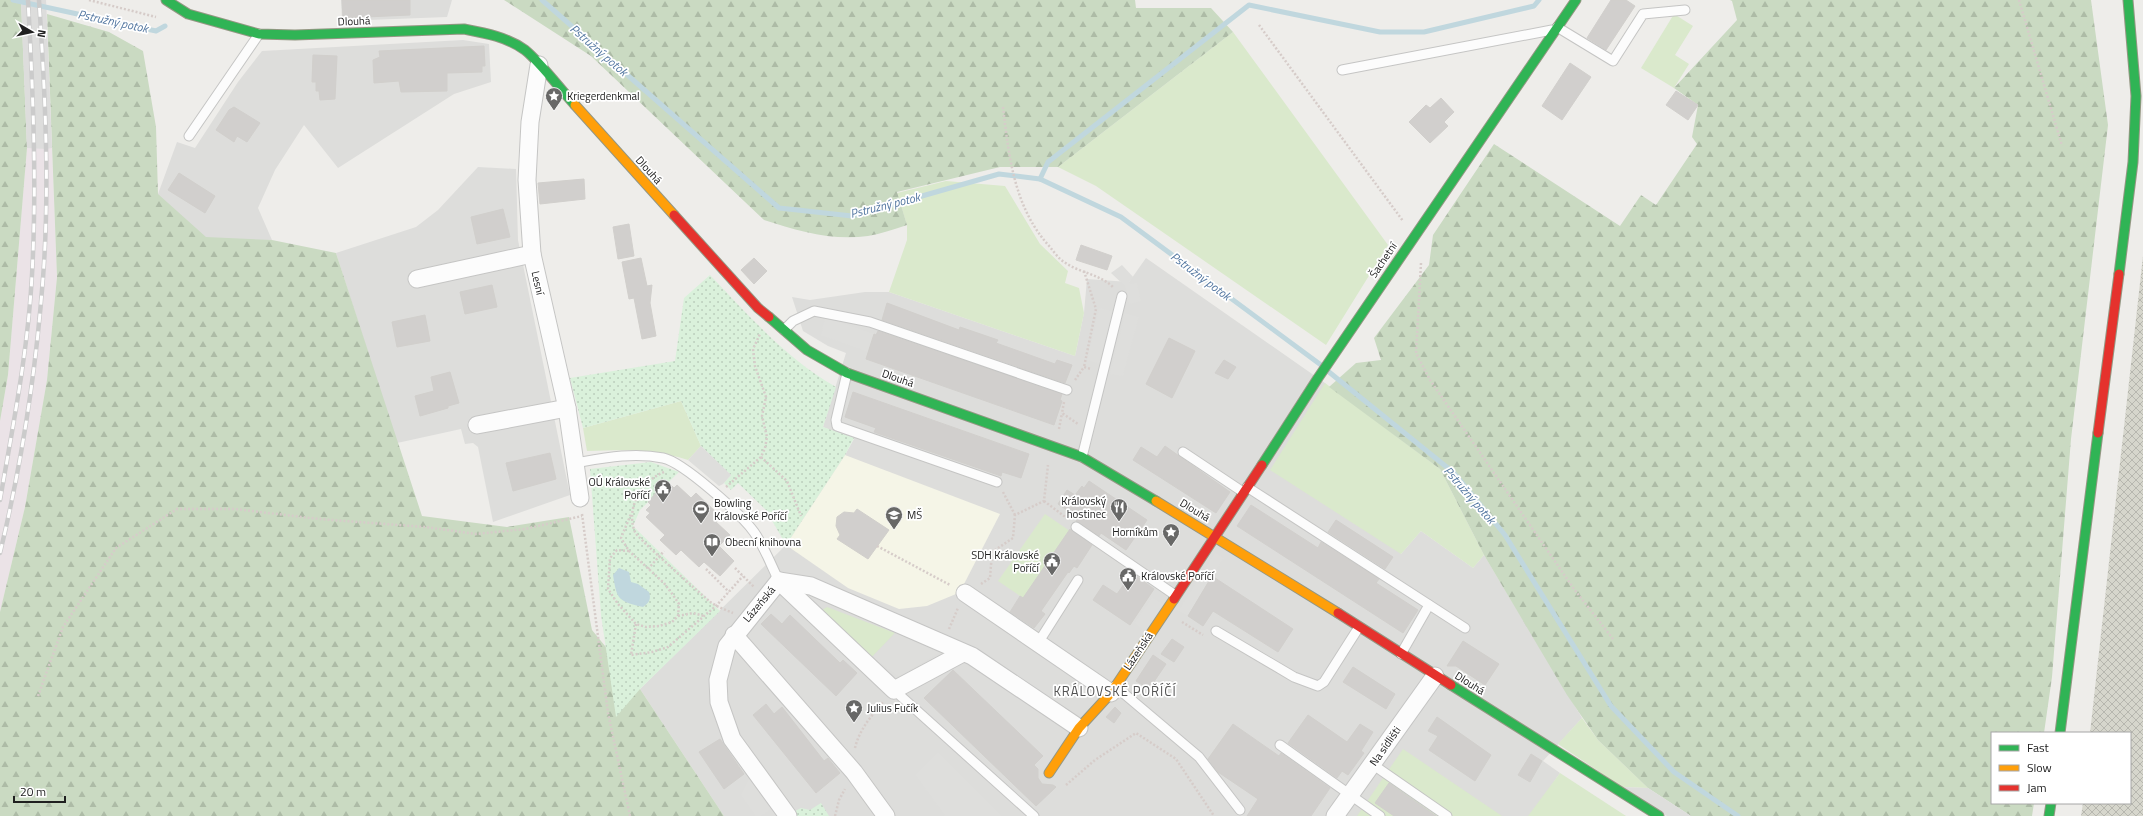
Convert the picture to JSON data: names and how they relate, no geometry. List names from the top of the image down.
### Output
{
  "streets": {
    "street": [
      "Dlouhá",
      "Šachetní",
      "Lesní",
      "Lázeňská",
      "Na sídlišti"
    ]
  },
  "crossings": [
    ["Dlouhá", "Šachetní"],
    ["Dlouhá", "Lesní"],
    ["Dlouhá", "Lázeňská"],
    ["Dlouhá", "Na sídlišti"],
    ["Šachetní", "Lázeňská"],
    ["Lesní", "Lázeňská"]
  ],
  "districts": ["KRÁLOVSKÉ POŘÍČÍ"],
  "water": ["Pstružný potok"],
  "places": {
    "place": ["Kriegerdenkmal", "Horníkům", "Julius Fučík"],
    "public building": ["OÚ Královské Poříčí", "SDH Královské Poříčí", "Královské Poříčí"],
    "restaurant": ["Královský hostinec"],
    "sports": ["Bowling Královské Poříčí"],
    "school or university": ["MŠ"],
    "library": ["Obecní knihovna"]
  },
  "legend": ["Fast", "Slow", "Jam"],
  "scale_bar": "20 m",
  "north": "right"
}
